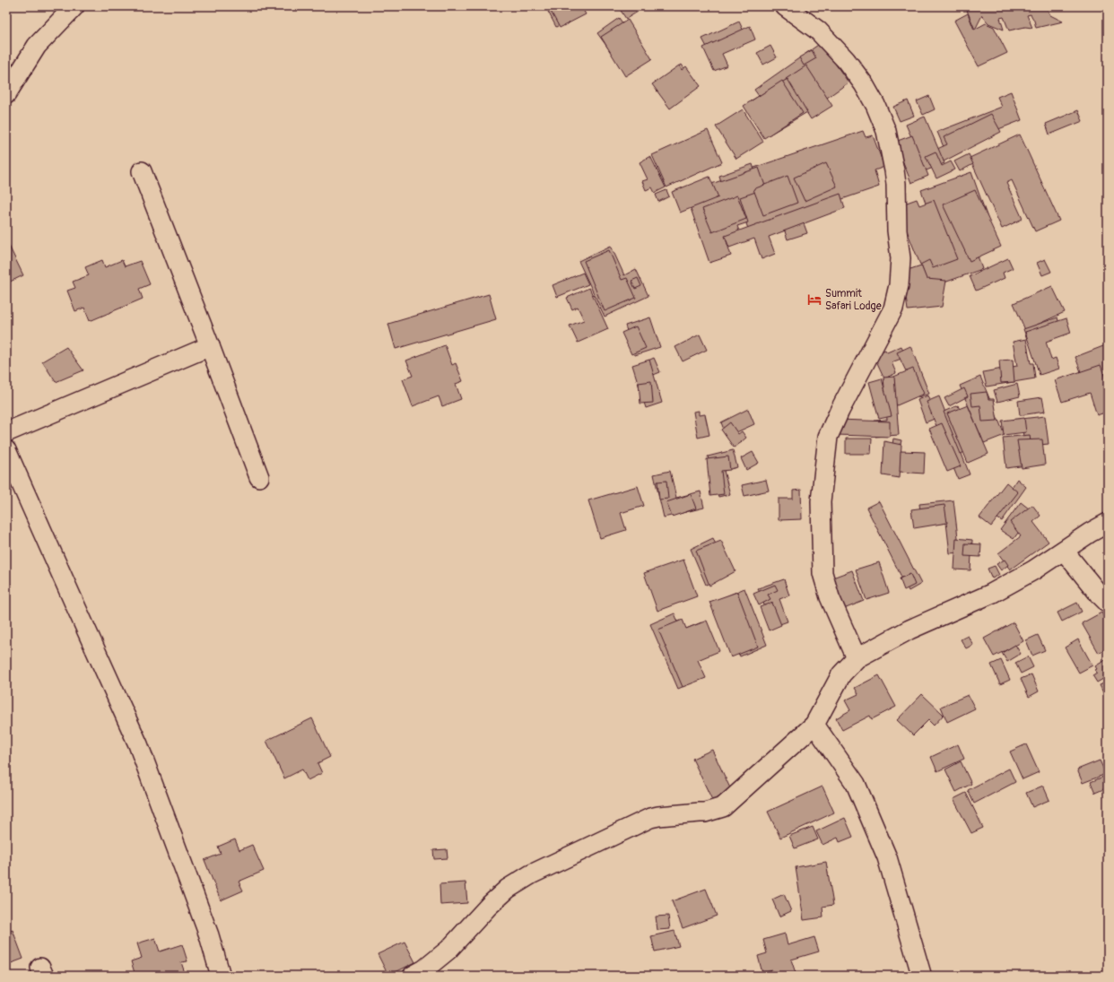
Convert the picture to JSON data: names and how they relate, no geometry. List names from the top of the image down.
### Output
{
  "places": {
    "hotel": ["Summit Safari Lodge"]
  }
}
